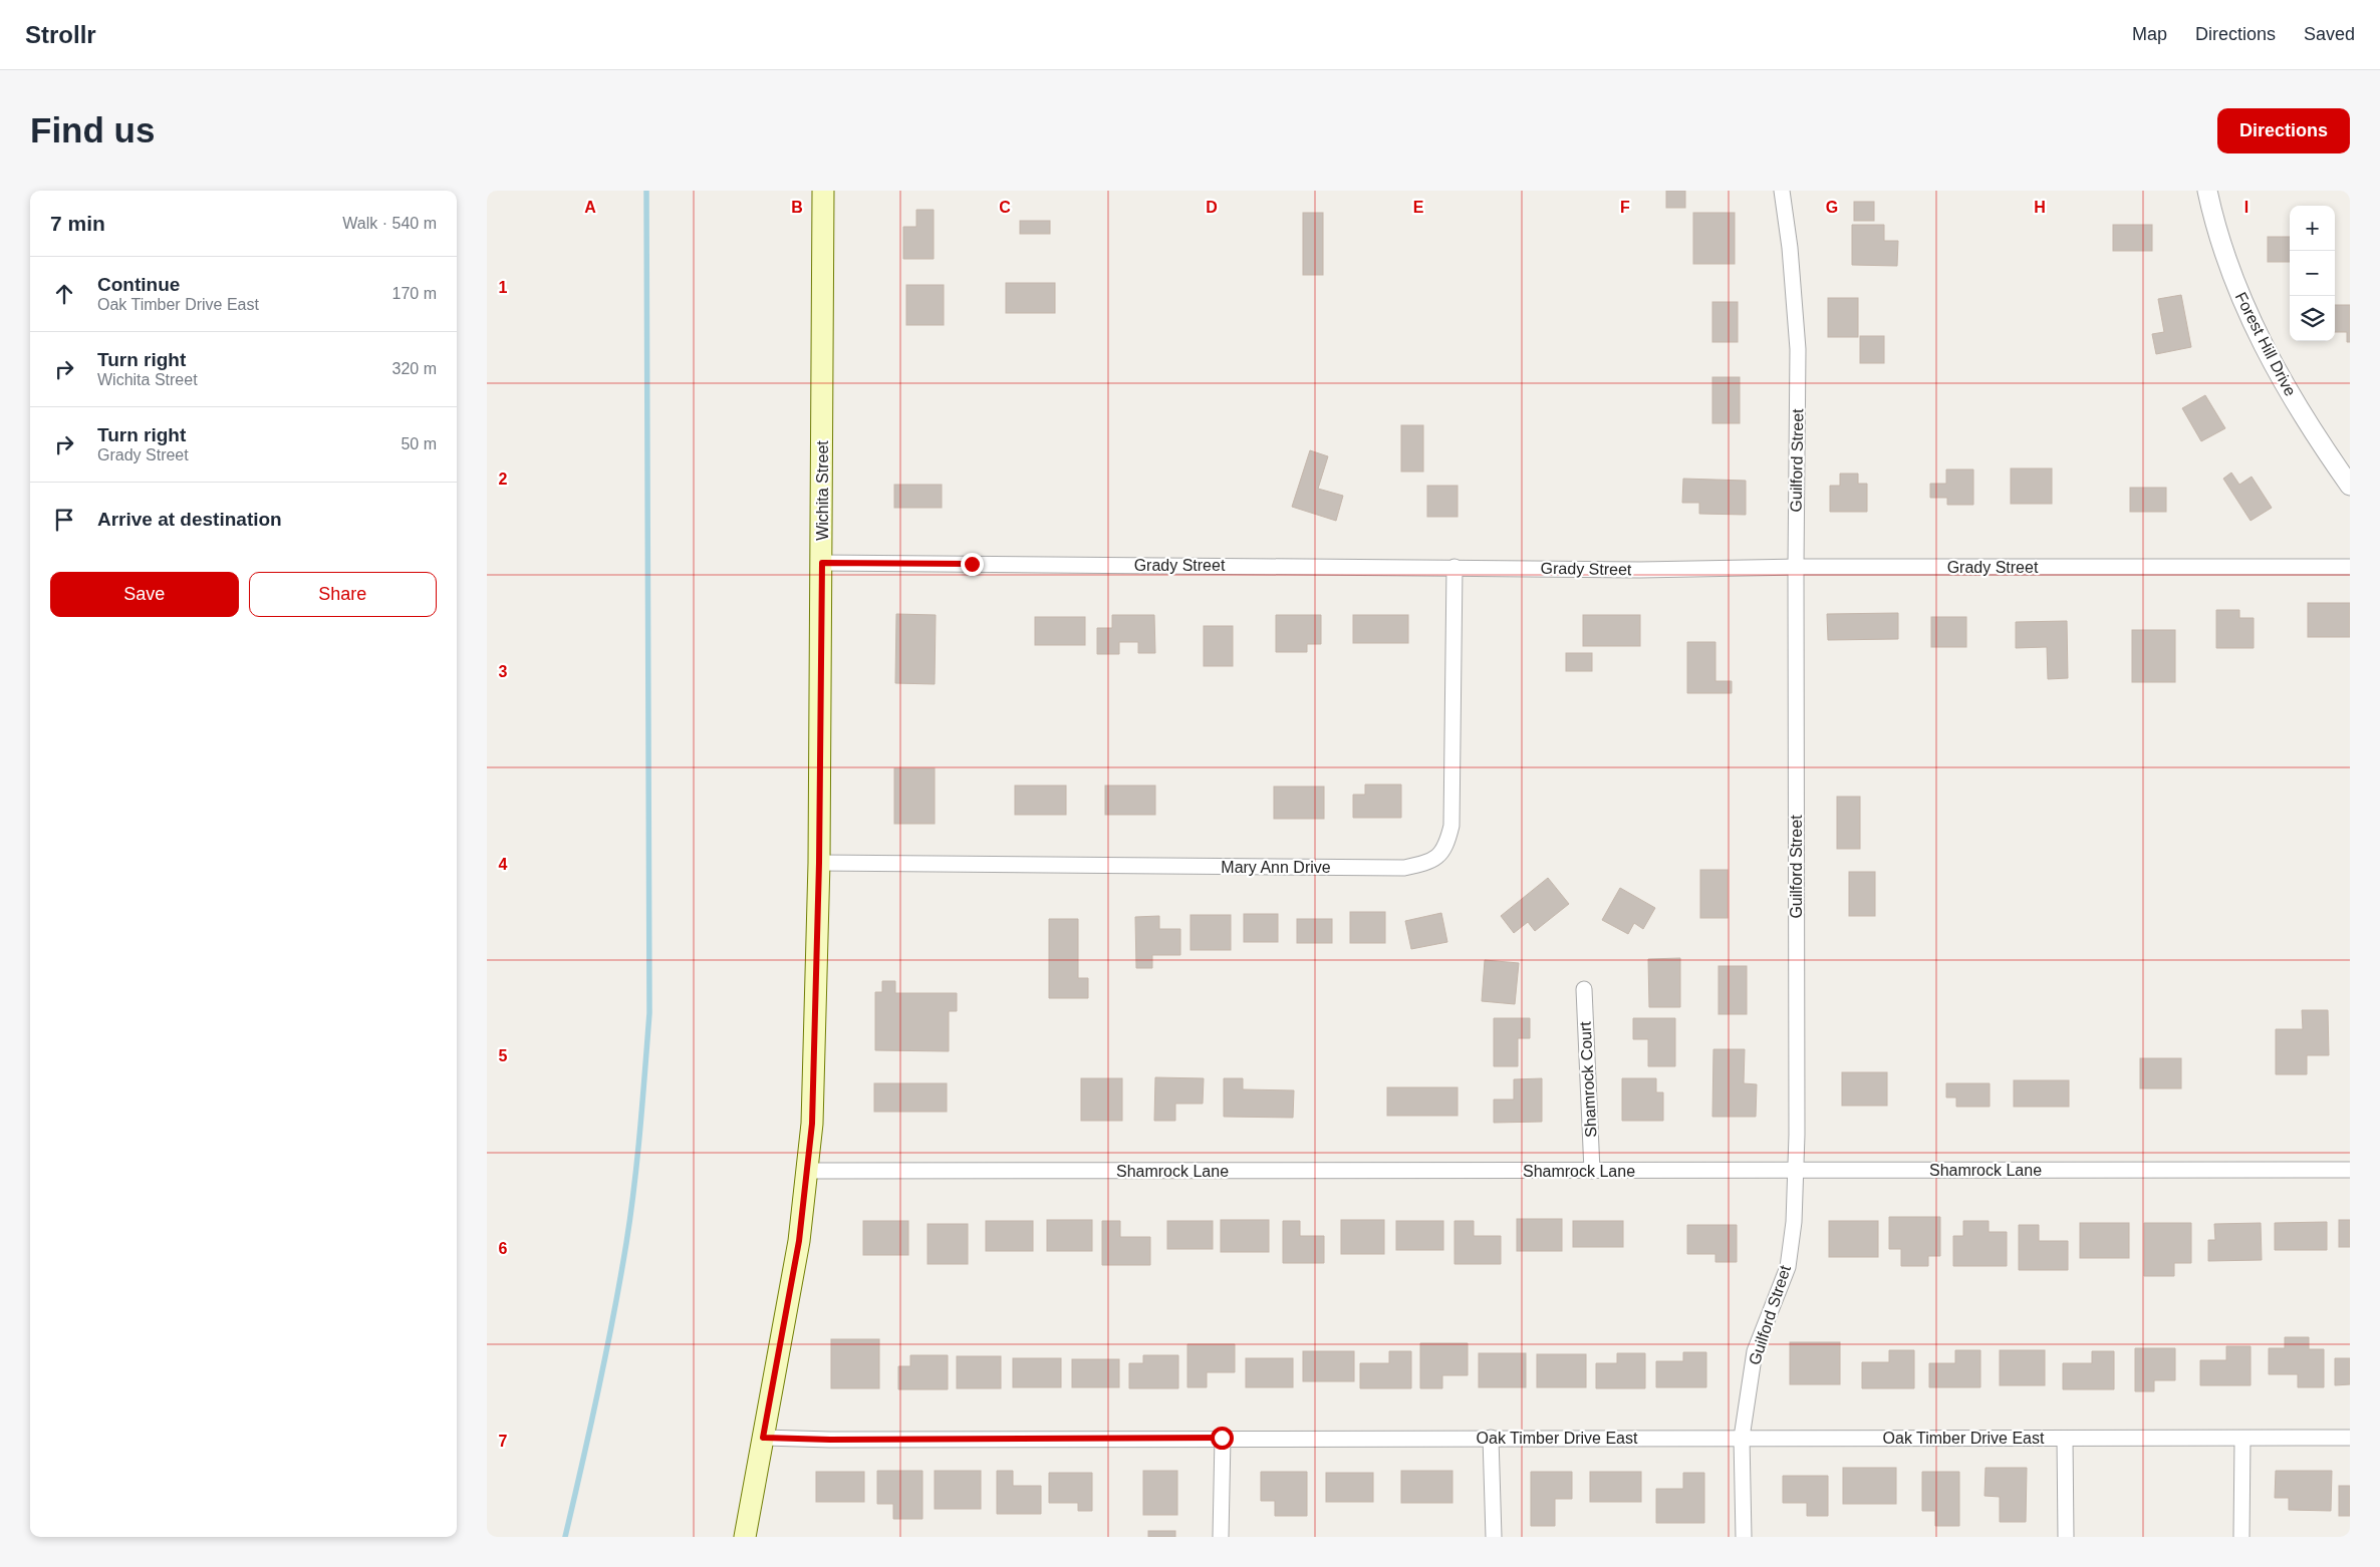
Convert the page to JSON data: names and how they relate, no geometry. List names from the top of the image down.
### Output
{
  "streets": {
    "main road": ["Wichita Street"],
    "street": [
      "Forest Hill Drive",
      "Guilford Street",
      "Grady Street",
      "Mary Ann Drive",
      "Shamrock Court",
      "Shamrock Lane",
      "Oak Timber Drive East"
    ]
  },
  "crossings": [
    ["Guilford Street", "Grady Street"],
    ["Guilford Street", "Shamrock Lane"],
    ["Guilford Street", "Oak Timber Drive East"],
    ["Wichita Street", "Grady Street"],
    ["Wichita Street", "Mary Ann Drive"],
    ["Wichita Street", "Shamrock Lane"],
    ["Wichita Street", "Oak Timber Drive East"],
    ["Grady Street", "Mary Ann Drive"],
    ["Shamrock Court", "Shamrock Lane"]
  ],
  "page": {
    "header": "Strollr",
    "nav": ["Map", "Directions", "Saved"],
    "buttons": [
      "Directions",
      ["Save", "Share"]
    ],
    "title": "Find us",
    "heading": ["7 min", "Walk · 540 m"],
    "map_buttons": ["+", "−"],
    "list": [
      ["Continue", "Oak Timber Drive East", "170 m"],
      ["Turn right", "Wichita Street", "320 m"],
      ["Turn right", "Grady Street", "50 m"],
      "Arrive at destination"
    ]
  },
  "grid": {
    "columns": [
      "A",
      "B",
      "C",
      "D",
      "E",
      "F",
      "G",
      "H",
      "I"
    ],
    "rows": [
      "1",
      "2",
      "3",
      "4",
      "5",
      "6",
      "7"
    ]
  }
}
